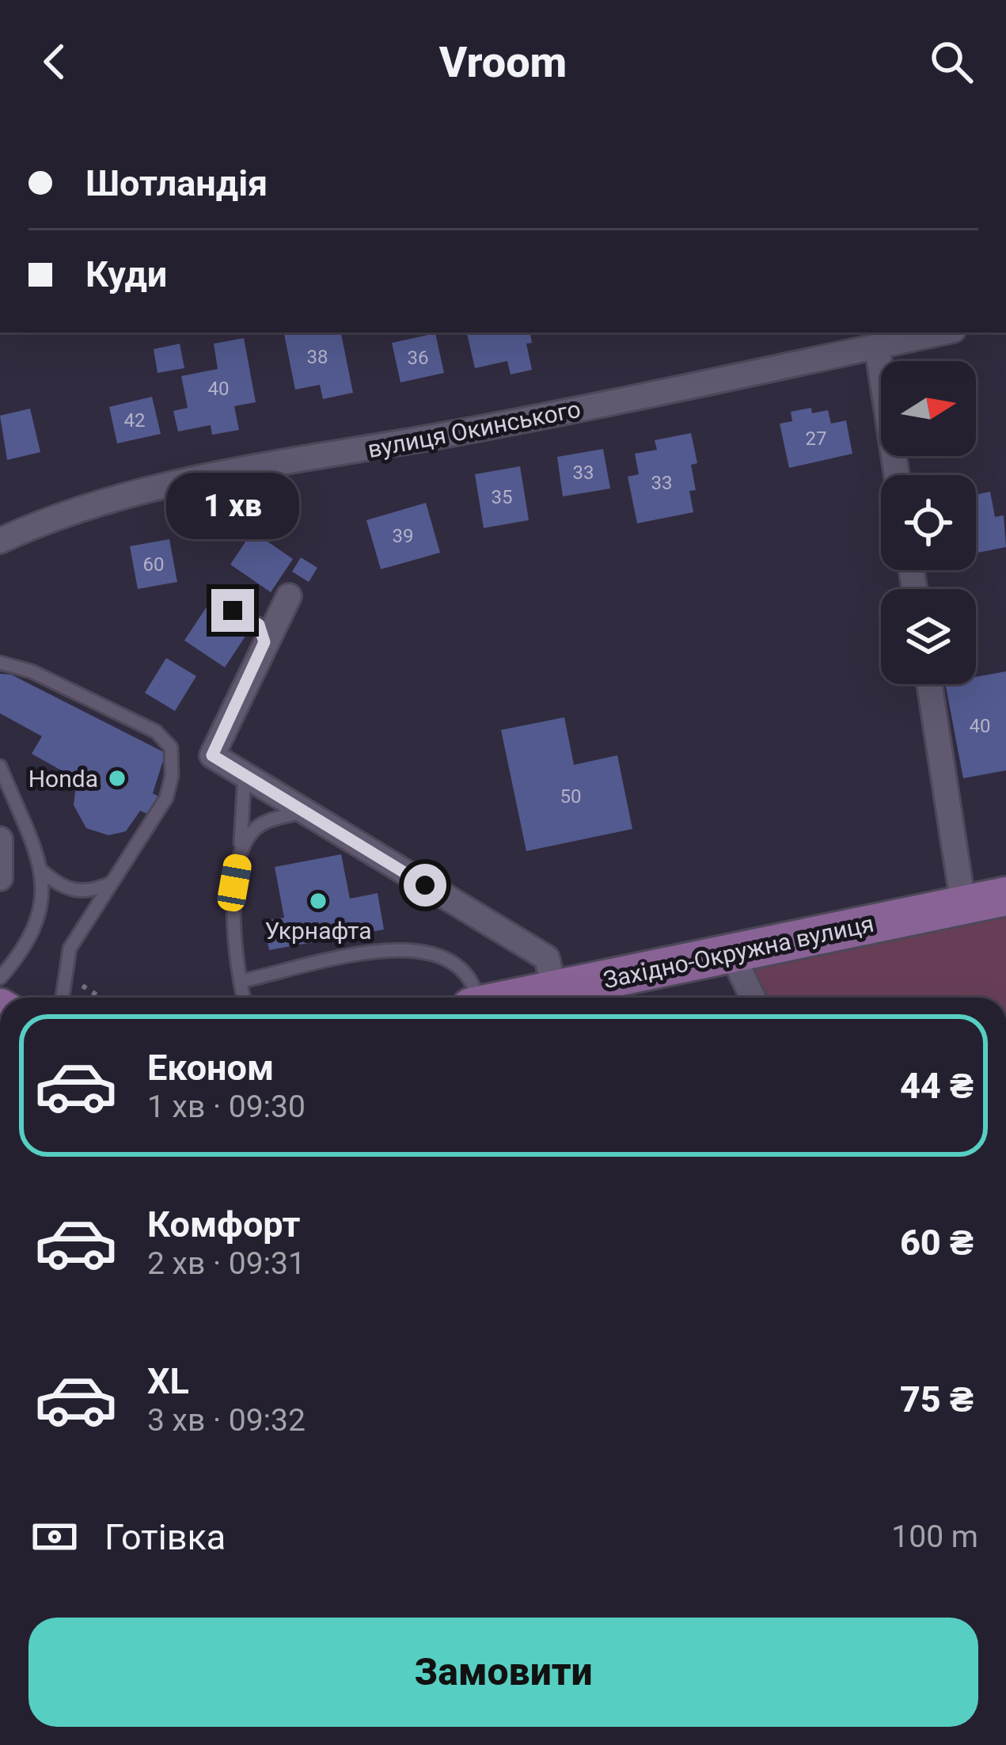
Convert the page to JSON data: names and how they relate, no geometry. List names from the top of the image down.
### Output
{
  "streets": {
    "main road": ["Західно-Окружна вулиця"],
    "street": ["вулиця Окинського"]
  },
  "places": ["Honda", "Укрнафта"],
  "house_numbers": [
    "38",
    "36",
    "40",
    "42",
    "27",
    "33",
    "33",
    "35",
    "39",
    "60",
    "40",
    "50"
  ],
  "north": "right",
  "page": {
    "header": "Vroom",
    "banner": ["Шотландія", "Куди"],
    "bubble": "1 хв",
    "list": [
      {
        "name": "Економ",
        "note": "1 хв · 09:30",
        "value": "44 ₴"
      },
      {
        "name": "Комфорт",
        "note": "2 хв · 09:31",
        "value": "60 ₴"
      },
      {
        "name": "XL",
        "note": "3 хв · 09:32",
        "value": "75 ₴"
      }
    ],
    "pay": ["Готівка", "100 m"],
    "buttons": "Замовити"
  }
}
